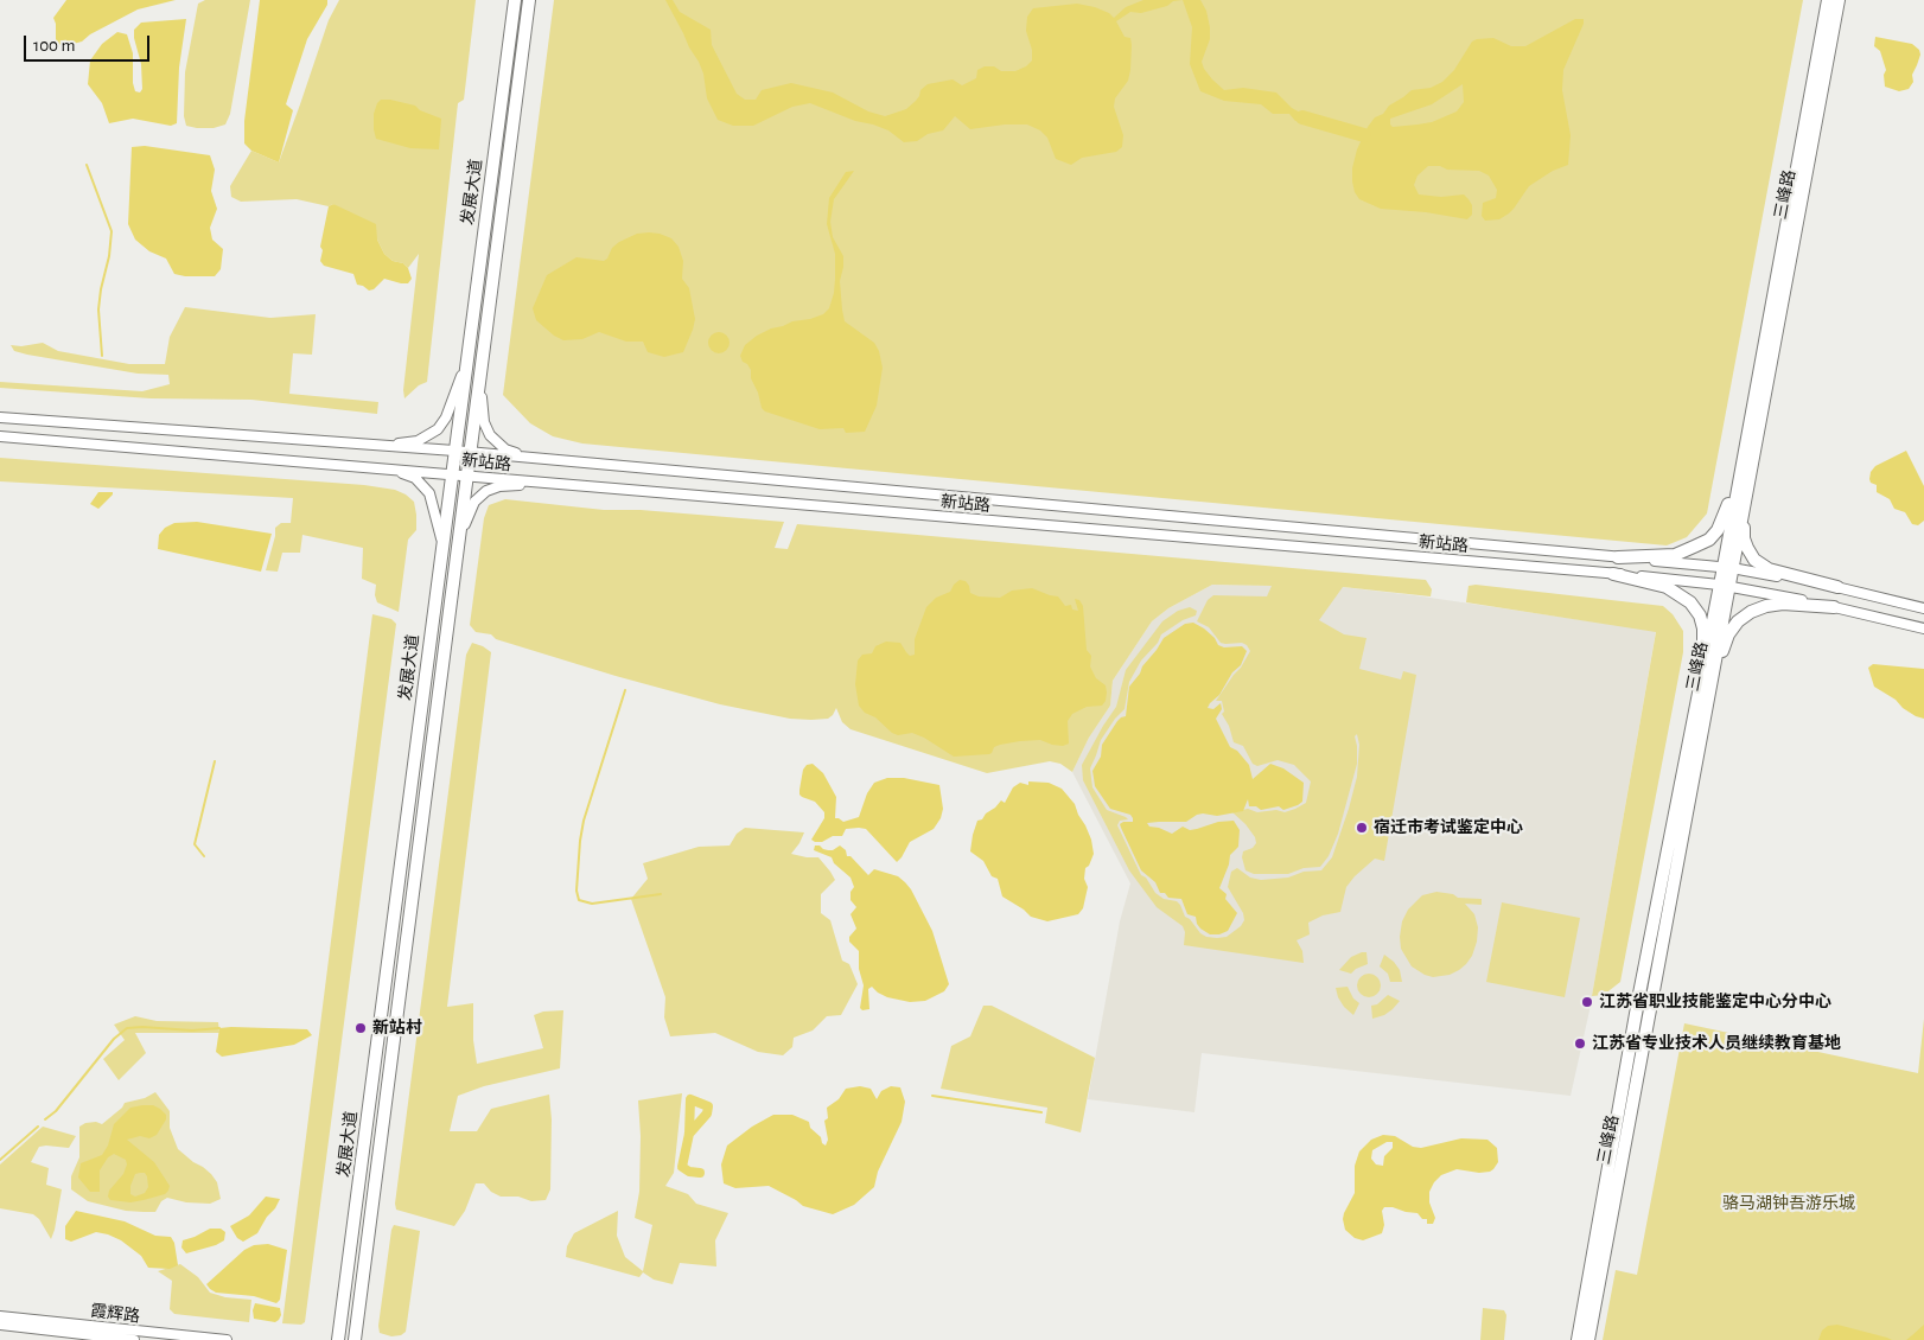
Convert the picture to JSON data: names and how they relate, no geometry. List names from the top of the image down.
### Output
{
  "streets": {
    "main road": ["发展大道", "三峰路"],
    "street": ["新站路", "霞辉路"]
  },
  "crossings": [
    ["发展大道", "新站路"],
    ["三峰路", "新站路"]
  ],
  "parks": ["骆马湖钟吾游乐城"],
  "places": [
    "宿迁市考试鉴定中心",
    "江苏省职业技能鉴定中心分中心",
    "新站村",
    "江苏省专业技术人员继续教育基地"
  ],
  "scale_bar": "100 m"
}
